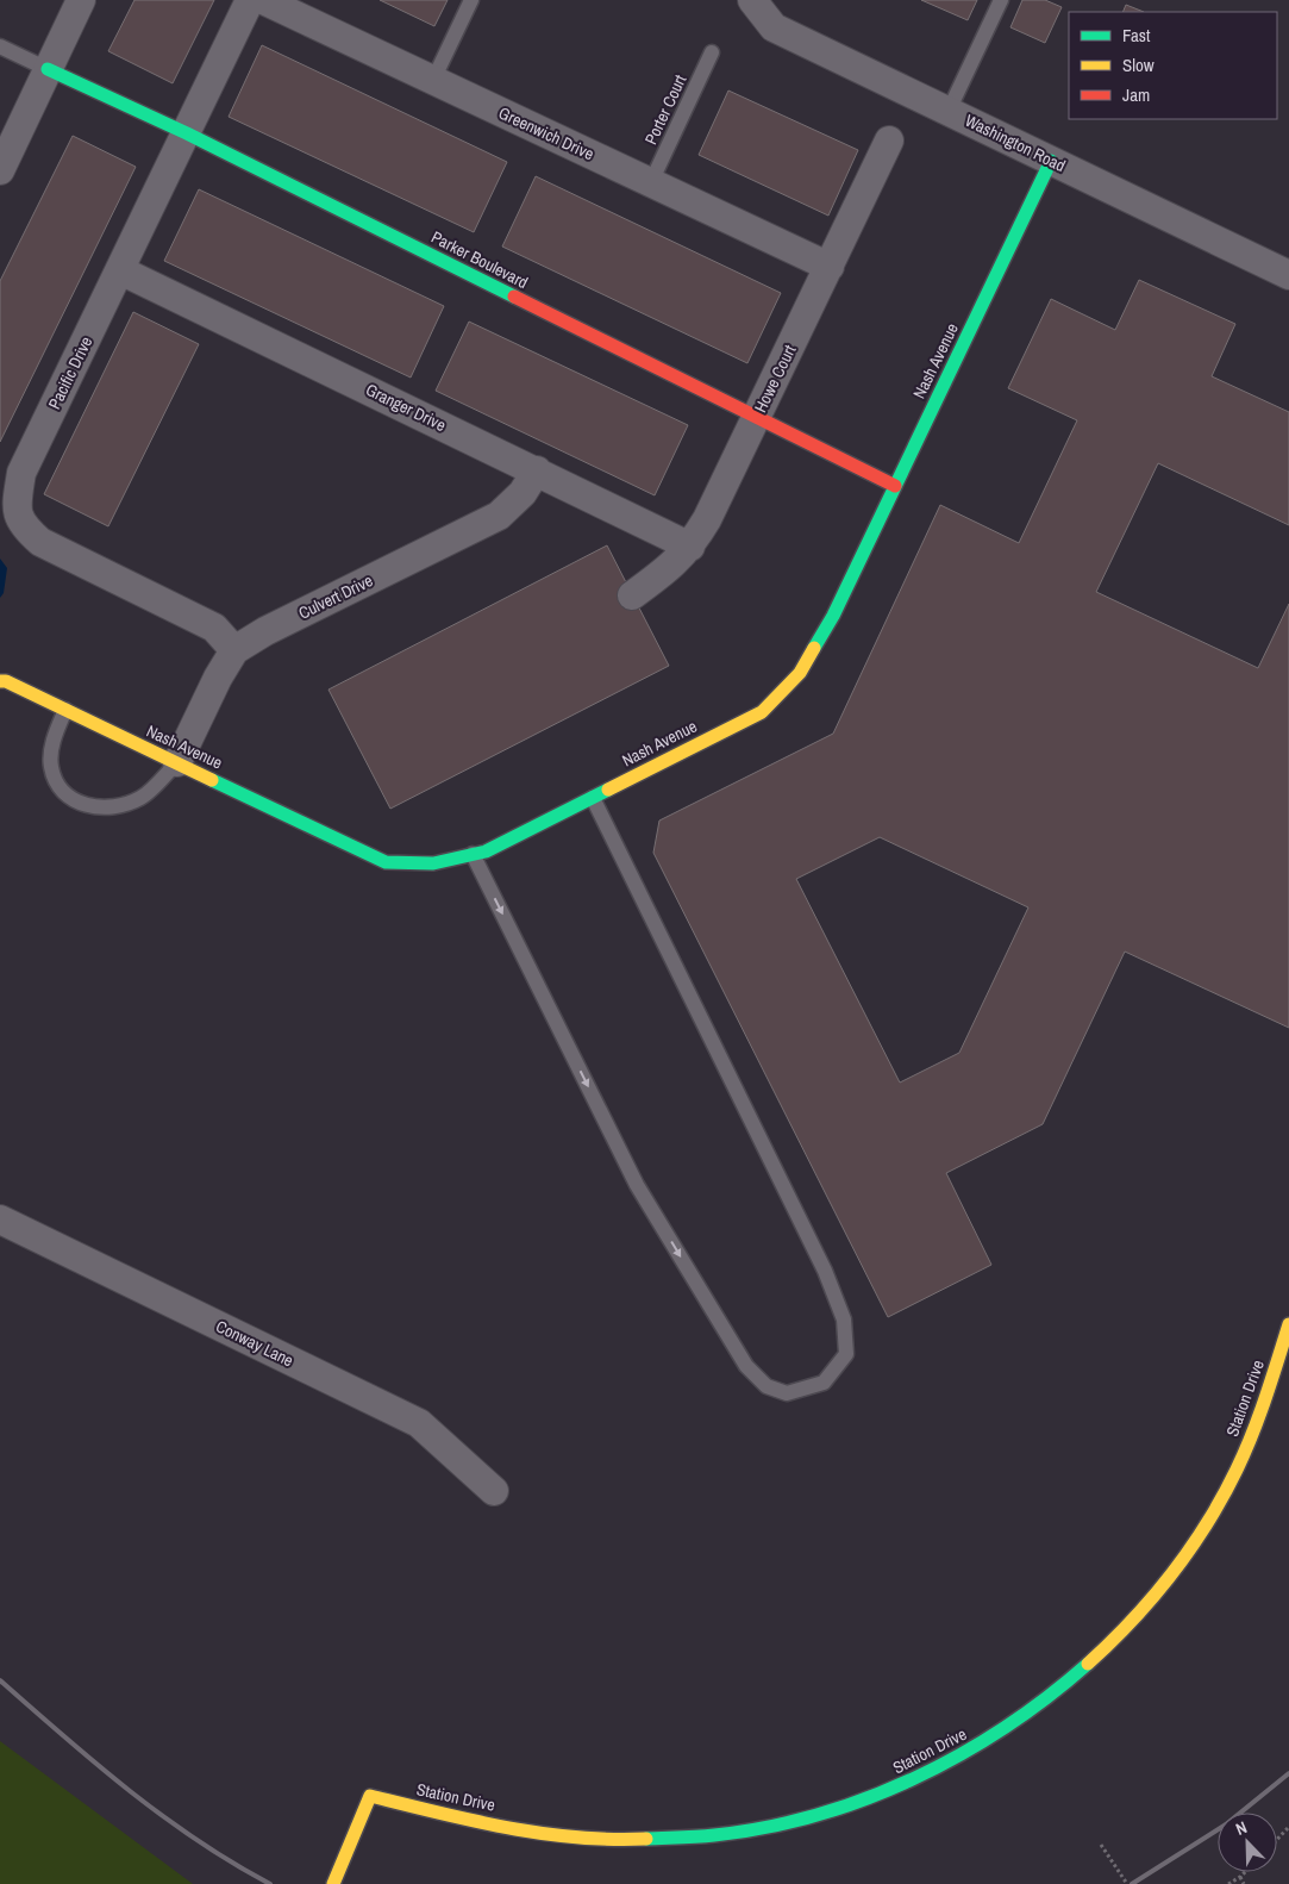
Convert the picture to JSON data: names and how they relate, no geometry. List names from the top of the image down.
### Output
{
  "streets": {
    "street": [
      "Greenwich Drive",
      "Washington Road",
      "Parker Boulevard",
      "Nash Avenue",
      "Pacific Drive",
      "Howe Court",
      "Granger Drive",
      "Culvert Drive",
      "Conway Lane",
      "Station Drive"
    ],
    "lane": ["Porter Court"]
  },
  "crossings": [
    ["Porter Court", "Greenwich Drive"],
    ["Greenwich Drive", "Howe Court"],
    ["Washington Road", "Nash Avenue"],
    ["Parker Boulevard", "Nash Avenue"],
    ["Parker Boulevard", "Pacific Drive"],
    ["Parker Boulevard", "Howe Court"],
    ["Nash Avenue", "Culvert Drive"],
    ["Pacific Drive", "Granger Drive"],
    ["Pacific Drive", "Culvert Drive"],
    ["Howe Court", "Granger Drive"],
    ["Granger Drive", "Culvert Drive"]
  ],
  "legend": ["Fast", "Slow", "Jam"],
  "north": "top left"
}
